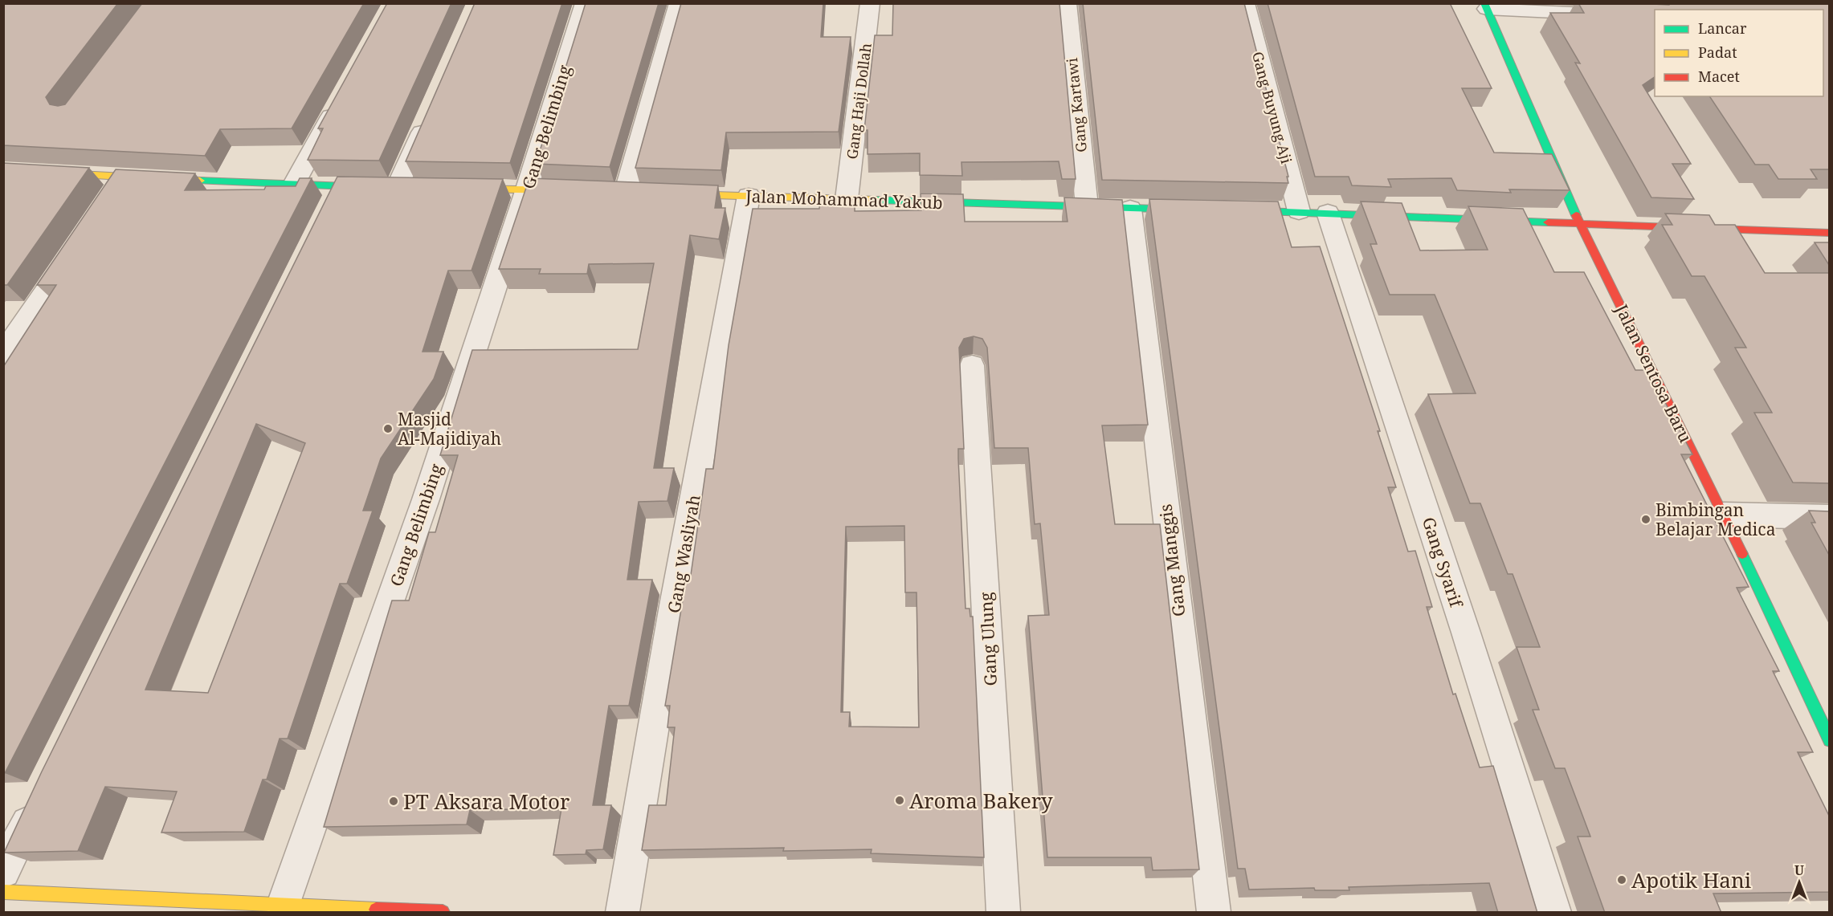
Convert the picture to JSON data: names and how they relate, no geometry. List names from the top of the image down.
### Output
{
  "streets": {
    "street": [
      "Gang Haji Dollah",
      "Gang Kartawi",
      "Gang Buyung Aji",
      "Gang Belimbing",
      "Jalan Mohammad Yakub",
      "Jalan Sentosa Baru",
      "Gang Wasliyah",
      "Gang Manggis",
      "Gang Syarif",
      "Gang Ulung"
    ]
  },
  "crossings": [
    ["Gang Haji Dollah", "Jalan Mohammad Yakub"],
    ["Gang Kartawi", "Jalan Mohammad Yakub"],
    ["Jalan Mohammad Yakub", "Gang Wasliyah"],
    ["Jalan Mohammad Yakub", "Gang Manggis"]
  ],
  "places": [
    "Masjid Al-Majidiyah",
    "Bimbingan Belajar Medica",
    "Aroma Bakery",
    "PT Aksara Motor",
    "Apotik Hani"
  ],
  "legend": ["Lancar", "Padat", "Macet"],
  "north": "top"
}
